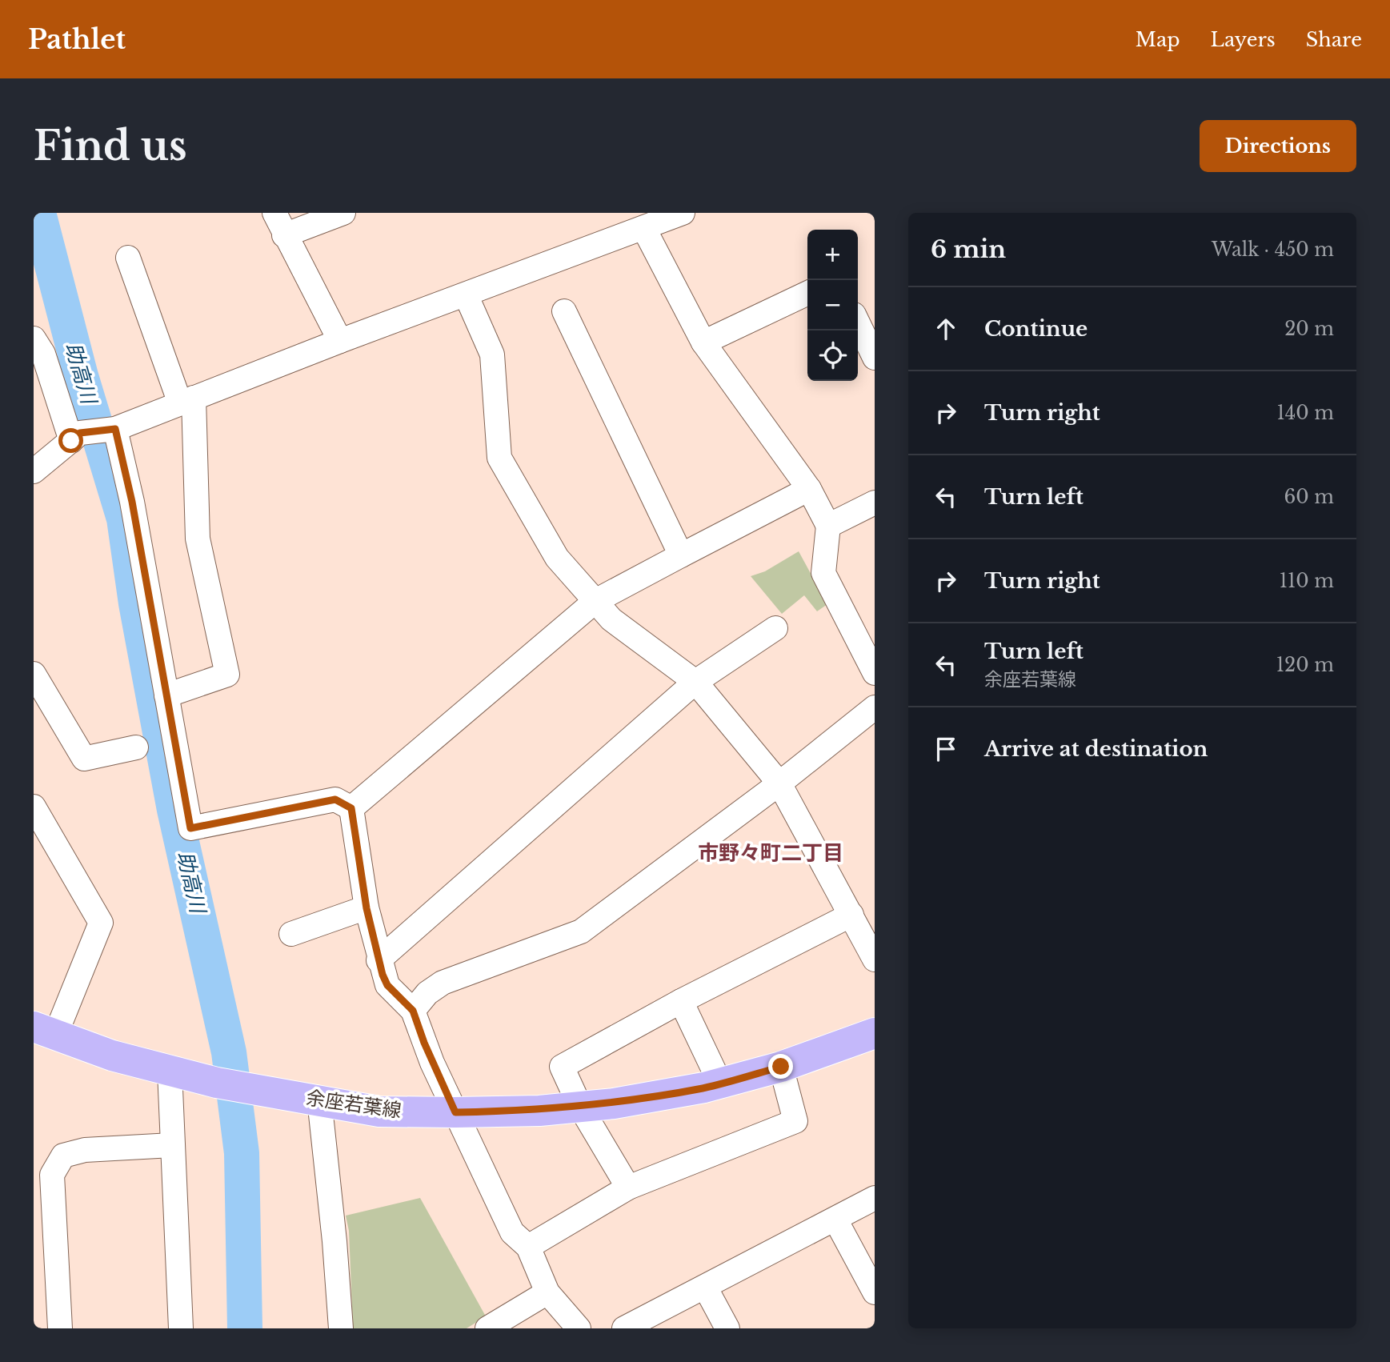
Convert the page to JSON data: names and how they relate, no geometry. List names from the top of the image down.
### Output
{
  "streets": {
    "main road": ["余座若葉線"]
  },
  "districts": ["市野々町二丁目"],
  "water": ["助高川"],
  "page": {
    "header": "Pathlet",
    "nav": ["Map", "Layers", "Share"],
    "buttons": "Directions",
    "title": "Find us",
    "heading": ["6 min", "Walk · 450 m"],
    "map_buttons": ["+", "−"],
    "list": [
      ["Continue", "20 m"],
      ["Turn right", "140 m"],
      ["Turn left", "60 m"],
      ["Turn right", "110 m"],
      ["Turn left", "余座若葉線", "120 m"],
      "Arrive at destination"
    ]
  }
}
